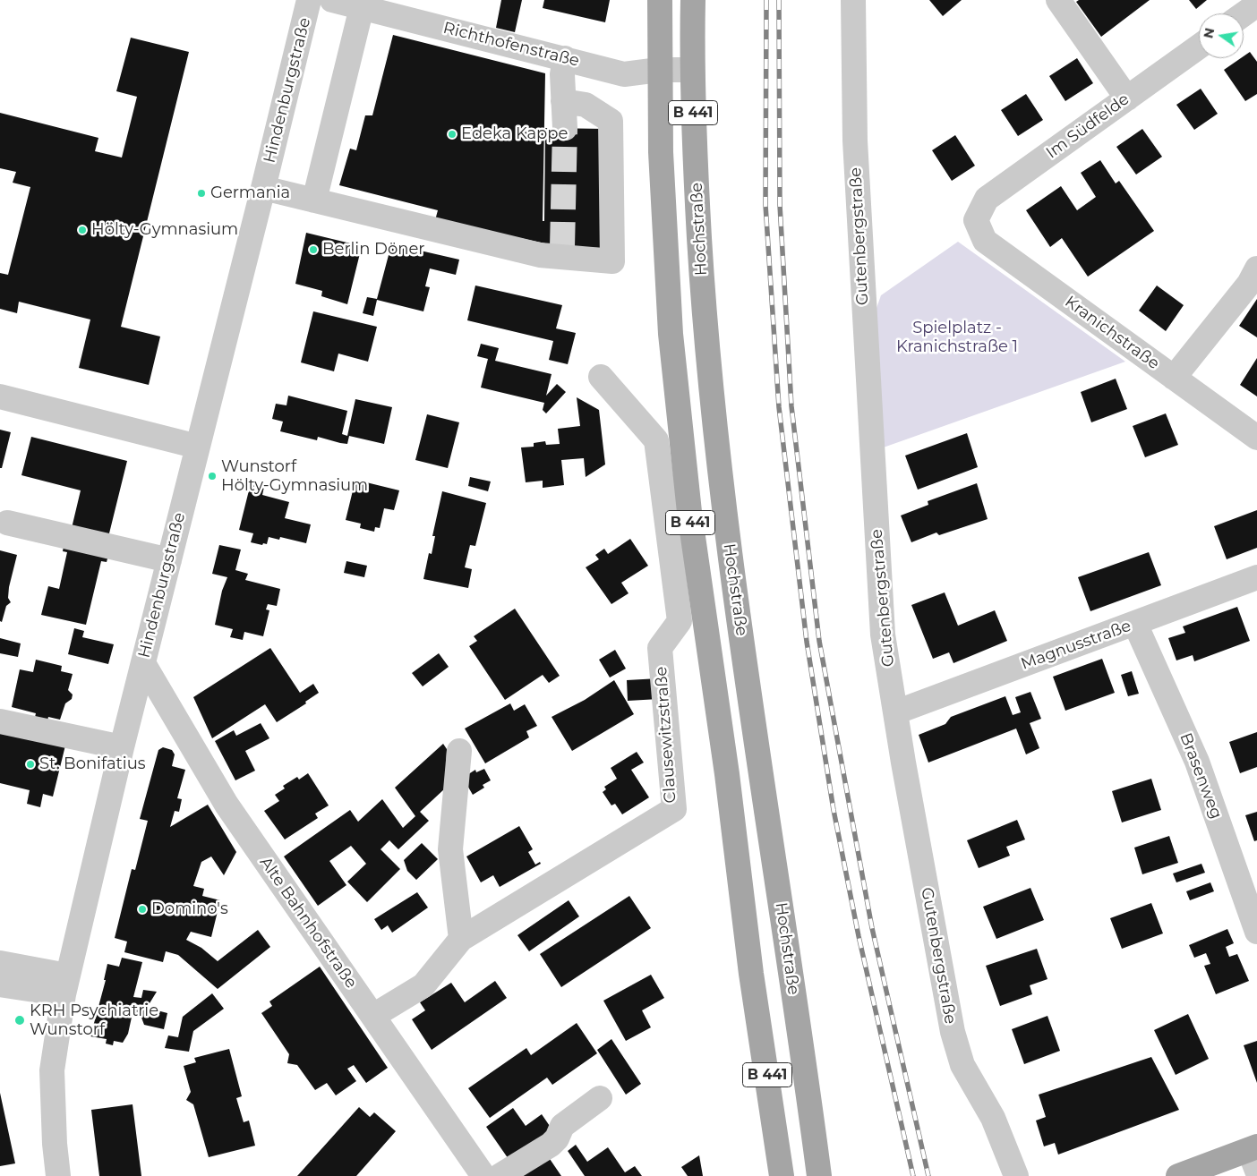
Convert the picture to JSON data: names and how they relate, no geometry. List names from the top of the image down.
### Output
{
  "streets": {
    "main road": ["B 441", "Hochstraße"],
    "street": [
      "Richthofenstraße",
      "Hindenburgstraße",
      "Im Südfelde",
      "Gutenbergstraße",
      "Kranichstraße",
      "Magnusstraße",
      "Clausewitzstraße",
      "Brasenweg",
      "Alte Bahnhofstraße"
    ]
  },
  "crossings": [
    ["Richthofenstraße", "B 441"],
    ["Richthofenstraße", "Hochstraße"],
    ["Hindenburgstraße", "Alte Bahnhofstraße"],
    ["Im Südfelde", "Kranichstraße"],
    ["Gutenbergstraße", "Magnusstraße"],
    ["Magnusstraße", "Brasenweg"],
    ["Clausewitzstraße", "Alte Bahnhofstraße"]
  ],
  "parks": ["Spielplatz - Kranichstraße 1"],
  "places": [
    "Edeka Kappe",
    "Germania",
    "Hölty-Gymnasium",
    "Berlin Döner",
    "Wunstorf Hölty-Gymnasium",
    "St. Bonifatius",
    "Domino's",
    "KRH Psychiatrie Wunstorf"
  ],
  "north": "left"
}
